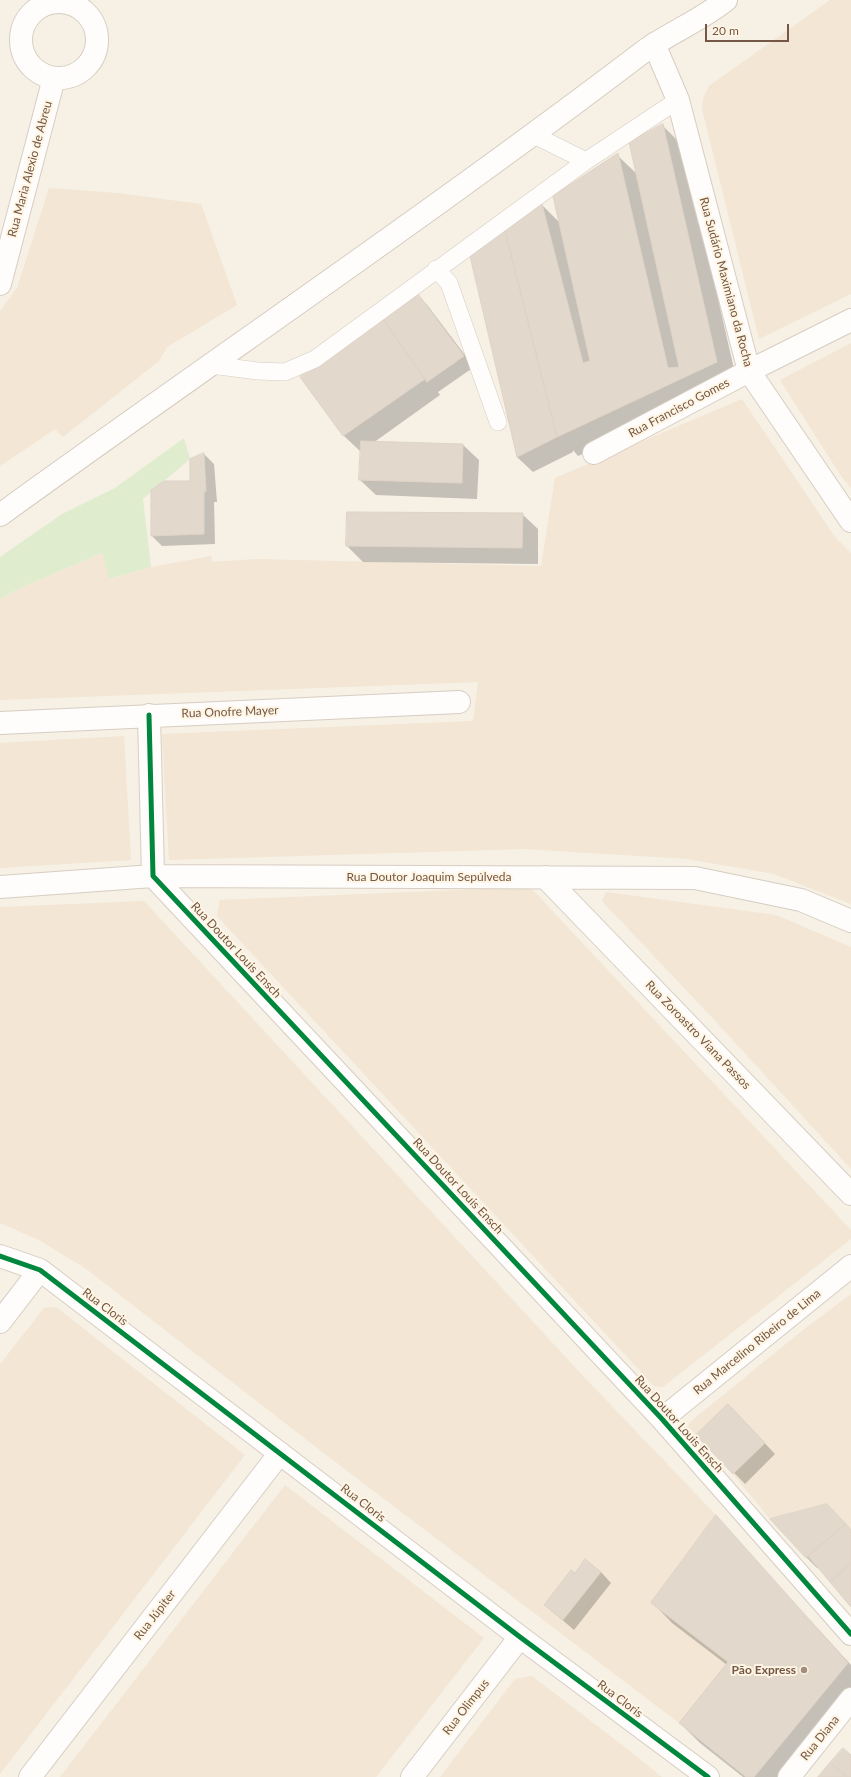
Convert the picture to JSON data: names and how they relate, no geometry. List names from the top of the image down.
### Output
{
  "streets": {
    "street": [
      "Rua Maria Alexio de Abreu",
      "Rua Sudário Maximiano da Rocha",
      "Rua Francisco Gomes",
      "Rua Onofre Mayer",
      "Rua Doutor Joaquim Sepúlveda",
      "Rua Doutor Louis Ensch",
      "Rua Zoroastro Viana Passos",
      "Rua Cloris",
      "Rua Marcelino Ribeiro de Lima",
      "Rua Júpiter",
      "Rua Olimpus",
      "Rua Diana"
    ]
  },
  "crossings": [
    ["Rua Sudário Maximiano da Rocha", "Rua Francisco Gomes"],
    ["Rua Doutor Joaquim Sepúlveda", "Rua Doutor Louis Ensch"],
    ["Rua Doutor Joaquim Sepúlveda", "Rua Zoroastro Viana Passos"],
    ["Rua Doutor Louis Ensch", "Rua Marcelino Ribeiro de Lima"],
    ["Rua Cloris", "Rua Júpiter"],
    ["Rua Cloris", "Rua Olimpus"]
  ],
  "places": ["Pão Express"],
  "scale_bar": "20 m"
}
